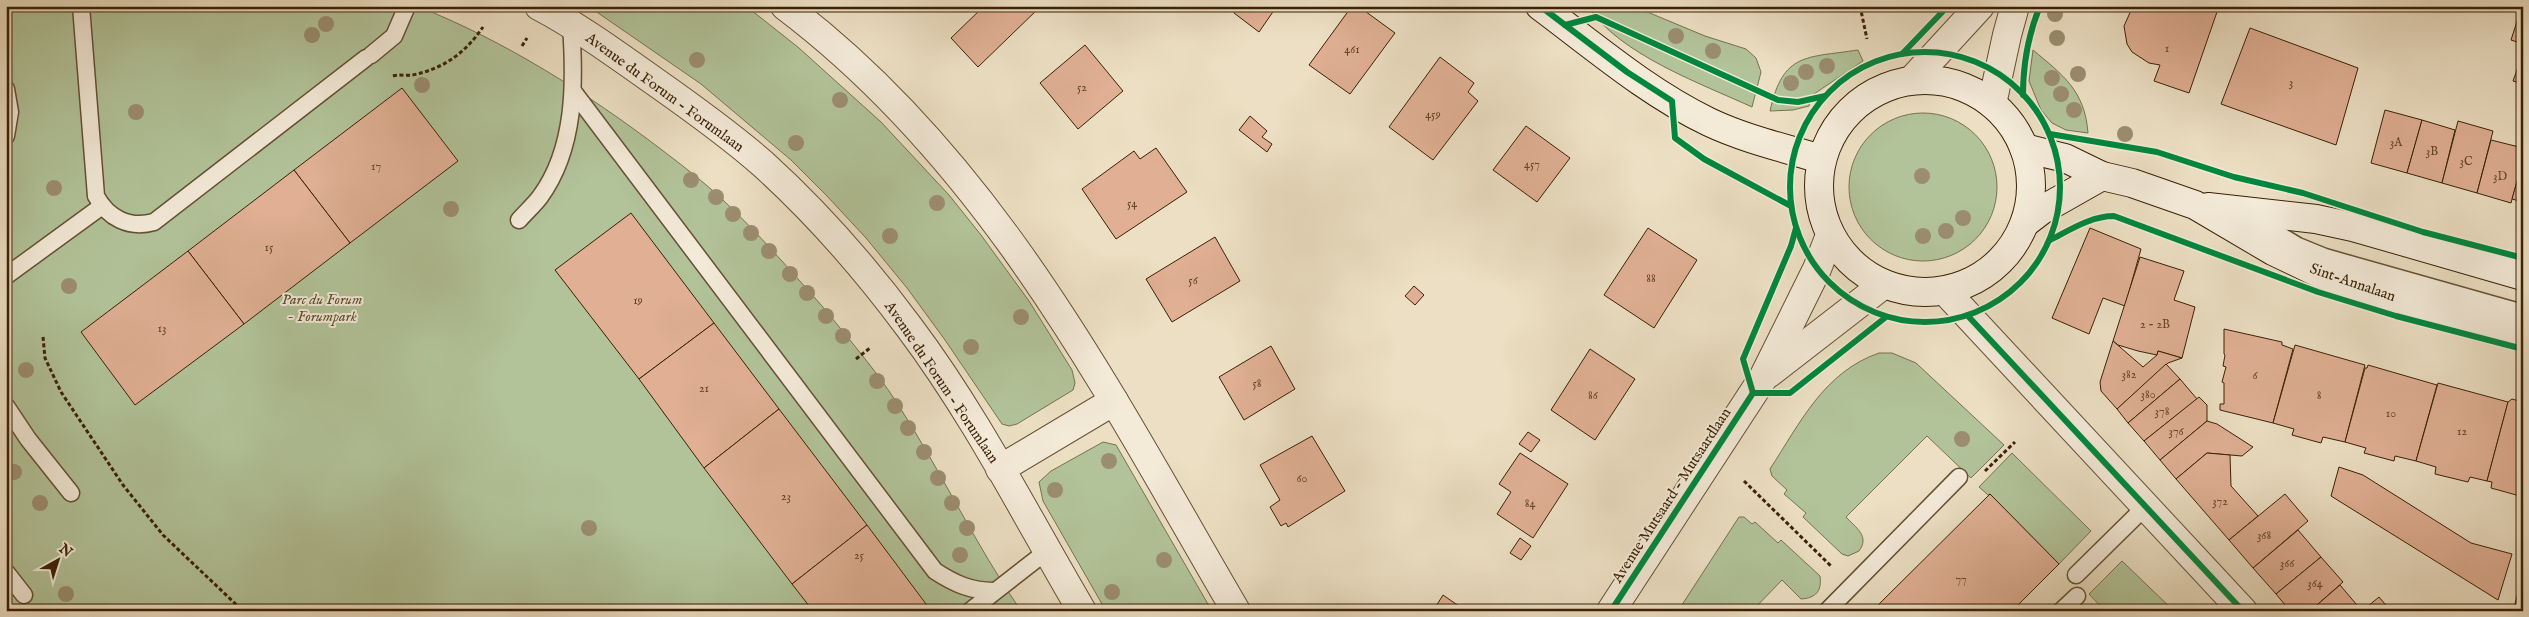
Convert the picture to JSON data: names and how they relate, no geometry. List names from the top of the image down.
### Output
{
  "streets": {
    "street": ["Avenue du Forum - Forumlaan", "Sint-Annalaan", "Avenue Mutsaard - Mutsaardlaan"]
  },
  "parks": ["Parc du Forum - Forumpark"],
  "house_numbers": [
    "1",
    "461",
    "3",
    "52",
    "459",
    "3A",
    "3B",
    "3C",
    "457",
    "17",
    "3D",
    "54",
    "15",
    "88",
    "56",
    "19",
    "2 - 2B",
    "13",
    "382",
    "6",
    "58",
    "21",
    "380",
    "86",
    "8",
    "378",
    "10",
    "376",
    "12",
    "60",
    "23",
    "372",
    "84",
    "368",
    "25",
    "366",
    "77",
    "364"
  ],
  "north": "top right"
}
